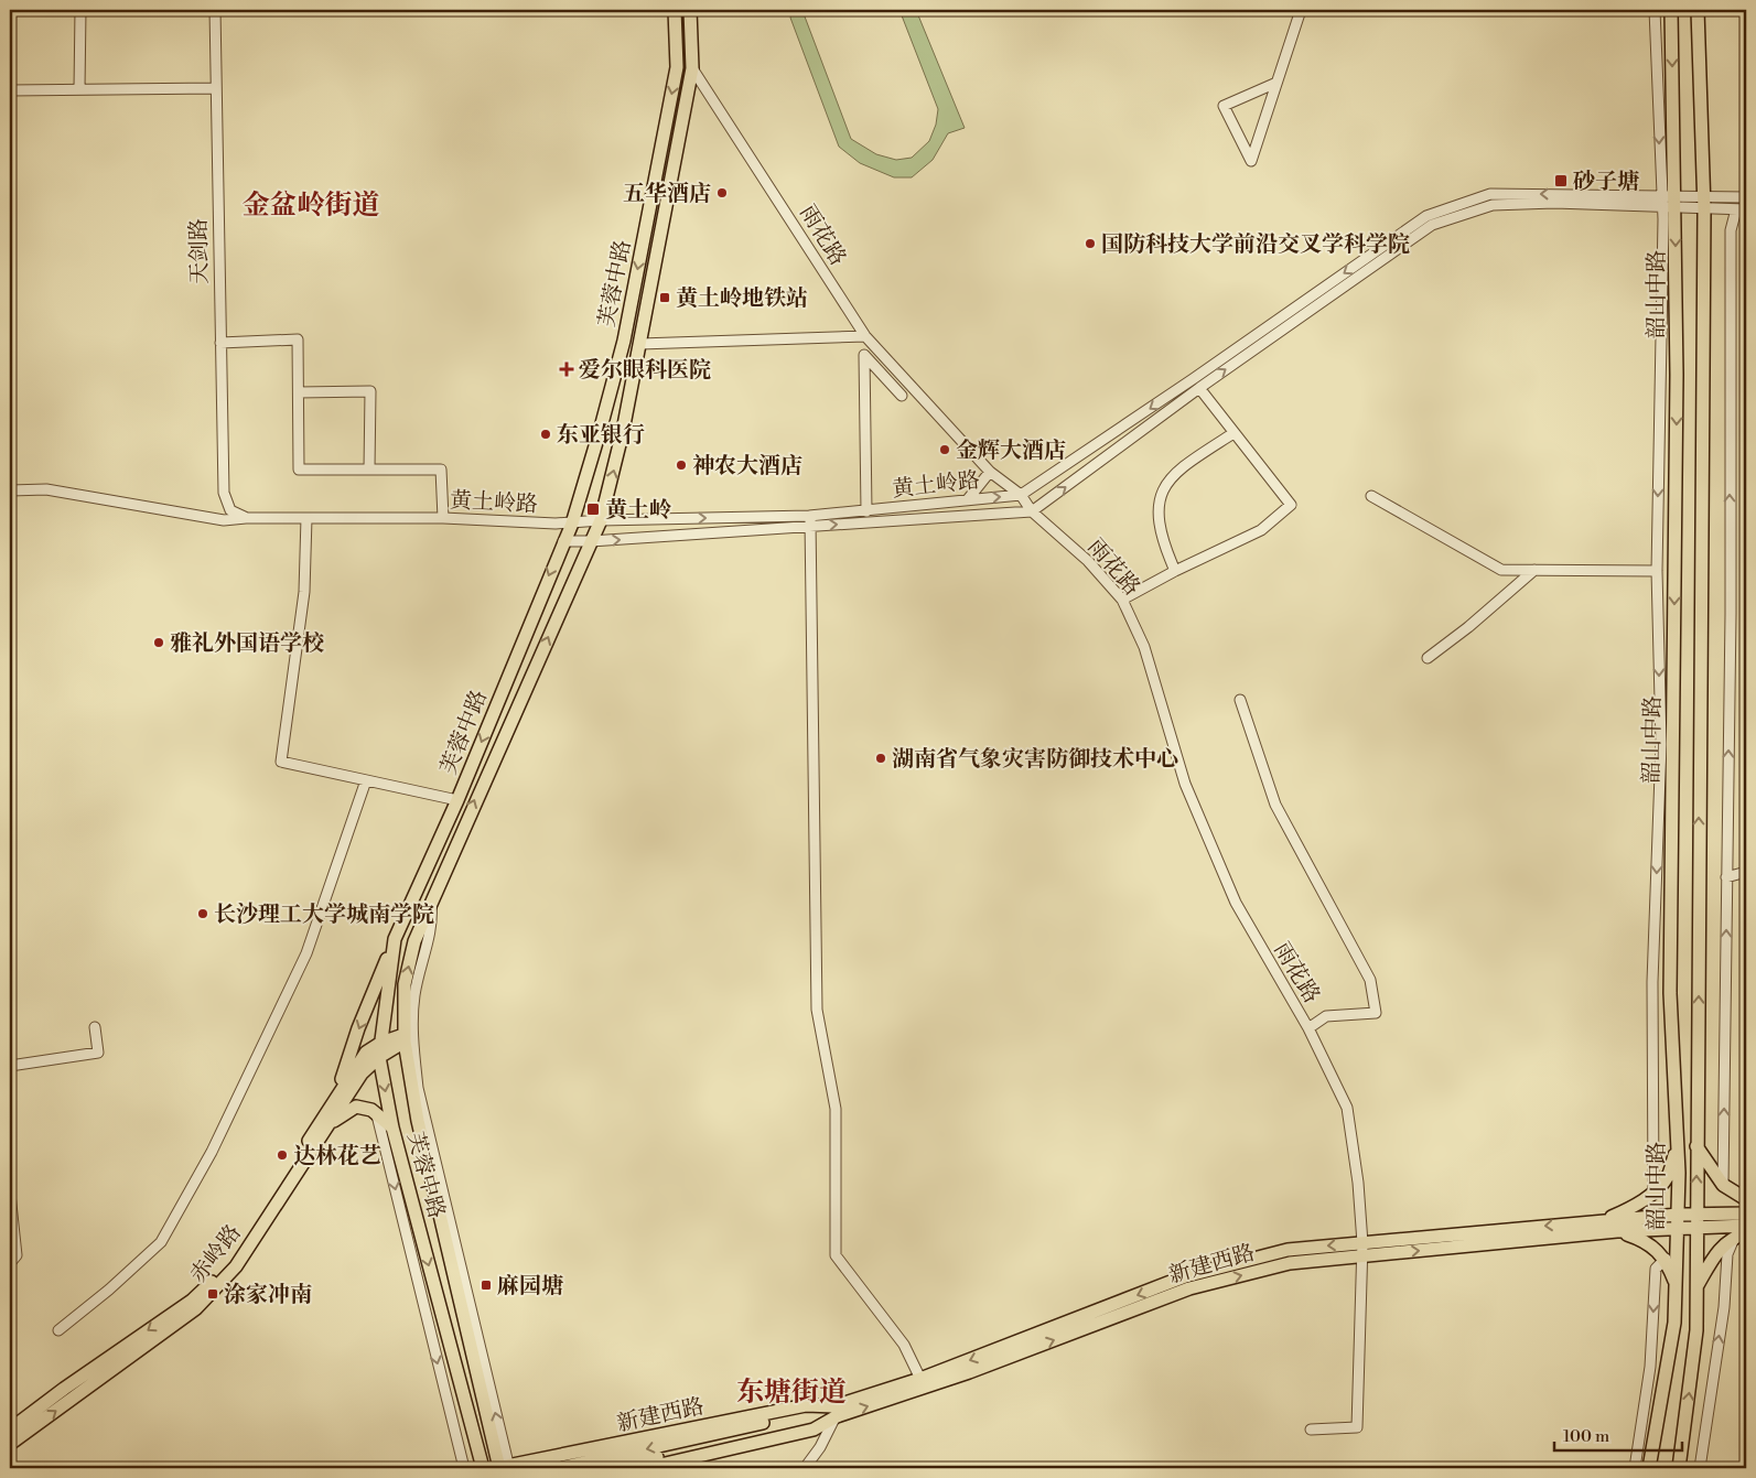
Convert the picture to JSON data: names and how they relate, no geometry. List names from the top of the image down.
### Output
{
  "streets": {
    "main road": [
      "芙蓉中路",
      "韶山中路",
      "赤岭路",
      "新建西路"
    ],
    "street": ["雨花路", "天剑路", "黄土岭路"]
  },
  "crossings": [
    ["雨花路", "芙蓉中路"],
    ["雨花路", "黄土岭路"],
    ["雨花路", "新建西路"],
    ["天剑路", "黄土岭路"],
    ["芙蓉中路", "黄土岭路"],
    ["芙蓉中路", "赤岭路"],
    ["芙蓉中路", "新建西路"],
    ["韶山中路", "黄土岭路"],
    ["韶山中路", "新建西路"]
  ],
  "districts": ["金盆岭街道", "东塘街道"],
  "places": {
    "transit": [
      "砂子塘",
      "黄土岭地铁站",
      "黄土岭",
      "麻园塘",
      "涂家冲南"
    ],
    "other": [
      "五华酒店",
      "国防科技大学前沿交叉学科学院",
      "东亚银行",
      "金辉大酒店",
      "神农大酒店",
      "雅礼外国语学校",
      "湖南省气象灾害防御技术中心",
      "长沙理工大学城南学院",
      "达林花艺"
    ],
    "health": ["爱尔眼科医院"]
  },
  "scale_bar": "100 m"
}
